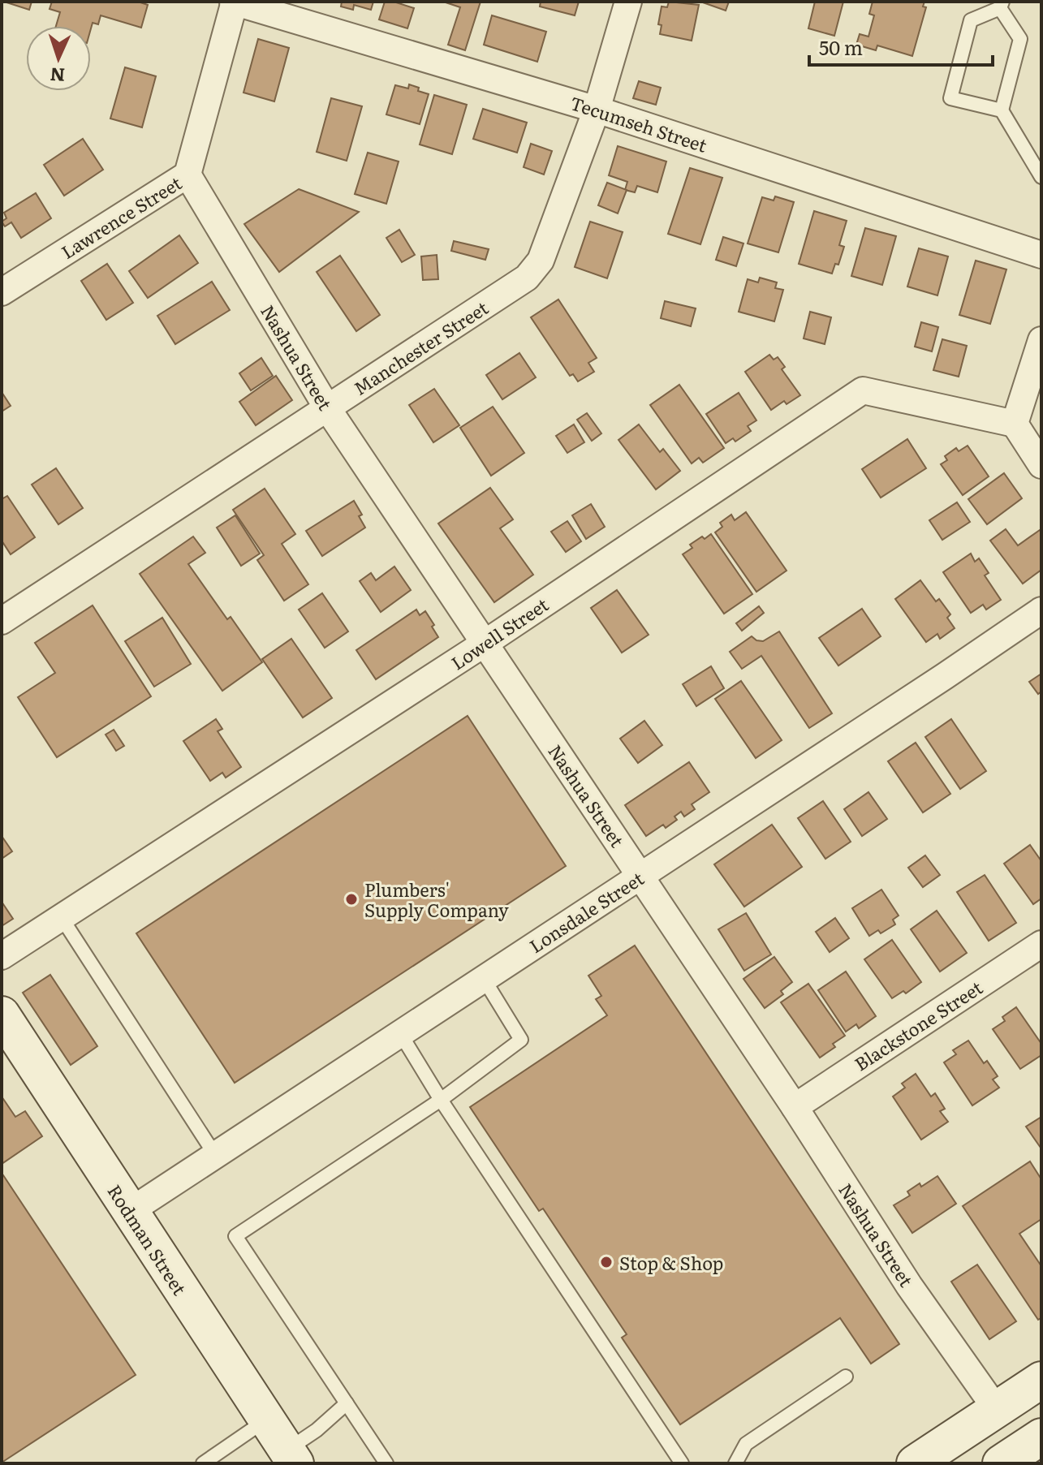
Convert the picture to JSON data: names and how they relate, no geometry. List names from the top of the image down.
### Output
{
  "streets": {
    "main road": ["Rodman Street"],
    "street": [
      "Tecumseh Street",
      "Lawrence Street",
      "Manchester Street",
      "Nashua Street",
      "Lowell Street",
      "Lonsdale Street",
      "Blackstone Street"
    ]
  },
  "crossings": [
    ["Tecumseh Street", "Lawrence Street"],
    ["Tecumseh Street", "Manchester Street"],
    ["Lawrence Street", "Nashua Street"],
    ["Manchester Street", "Nashua Street"],
    ["Nashua Street", "Lowell Street"],
    ["Nashua Street", "Lonsdale Street"],
    ["Nashua Street", "Blackstone Street"],
    ["Lonsdale Street", "Rodman Street"]
  ],
  "places": ["Plumbers' Supply Company", "Stop & Shop"],
  "scale_bar": "50 m",
  "north": "bottom"
}
